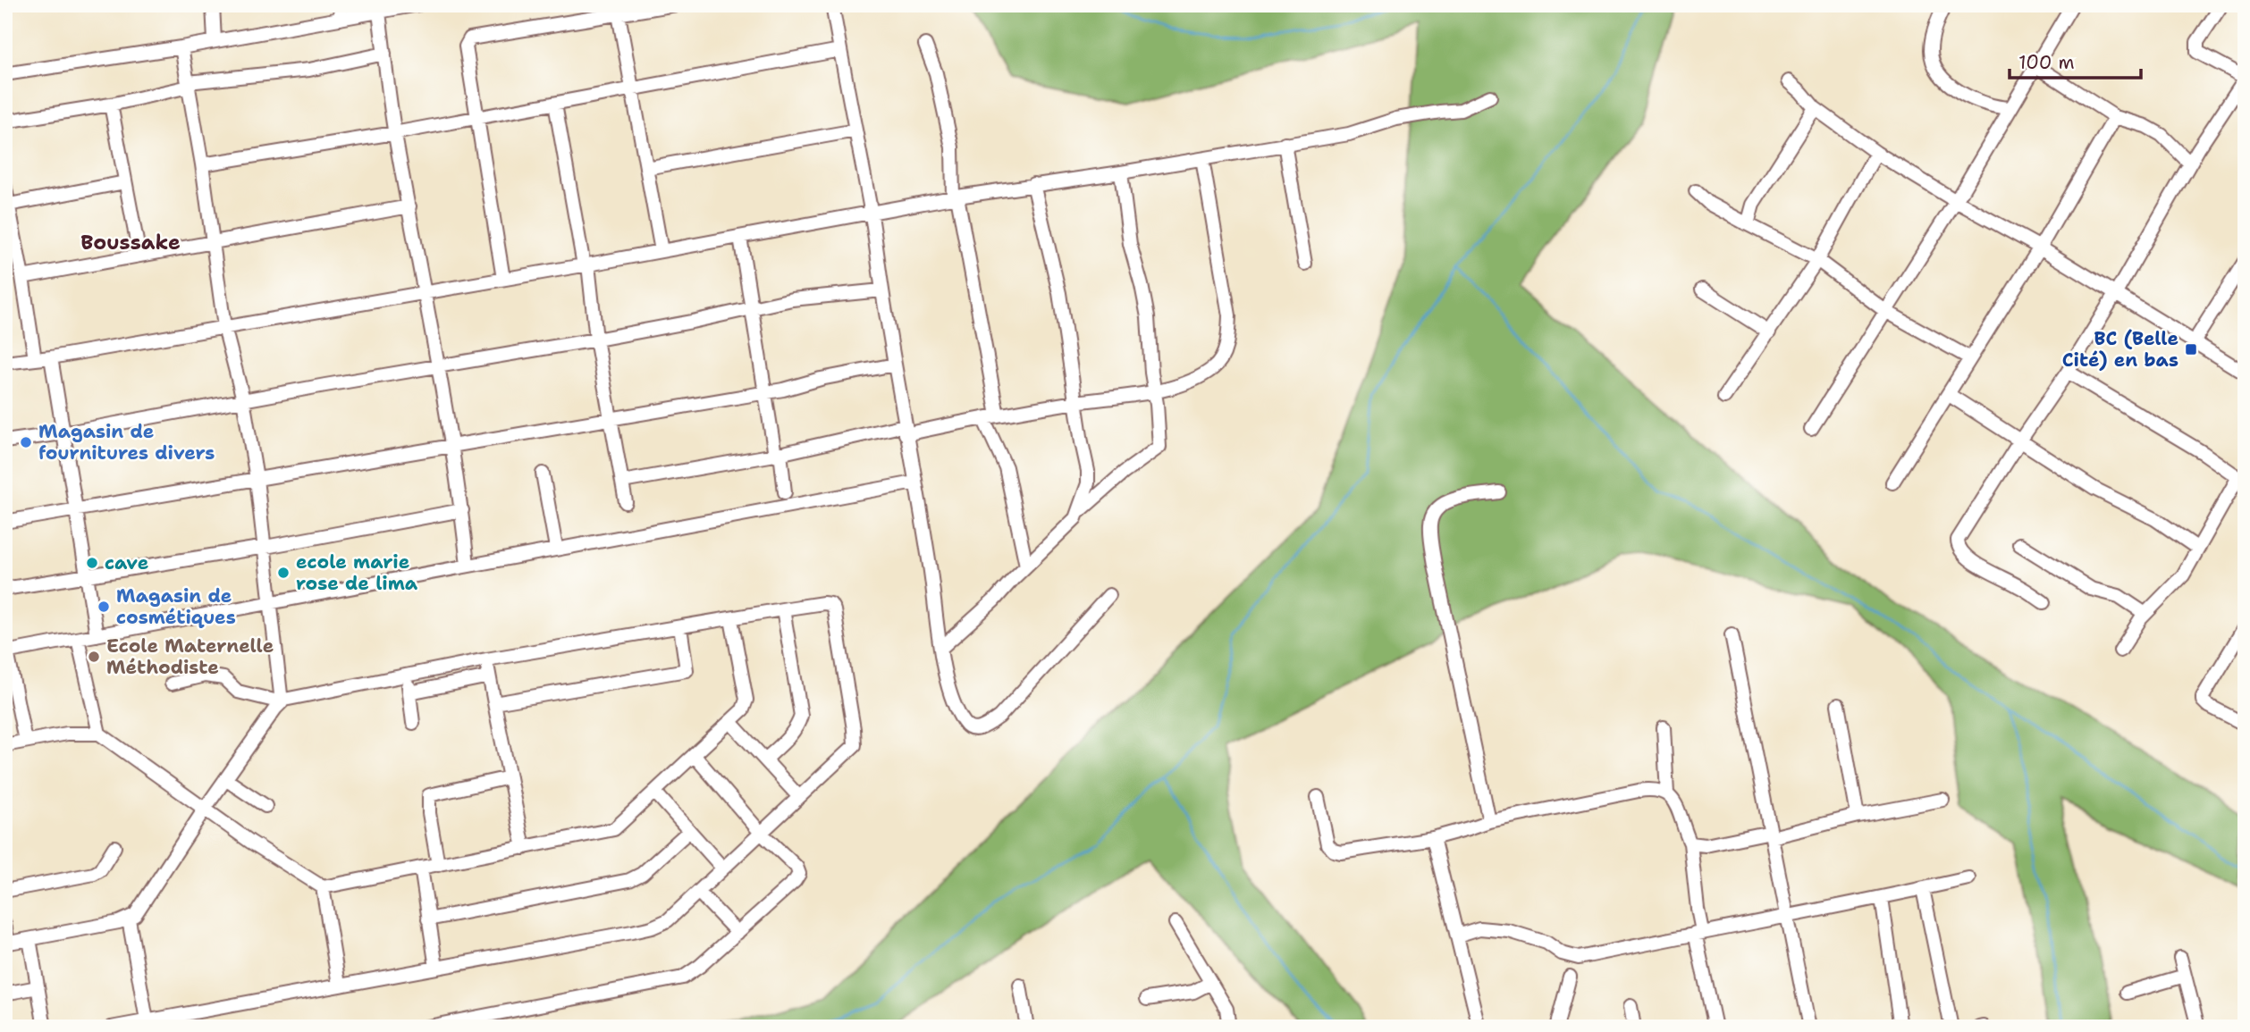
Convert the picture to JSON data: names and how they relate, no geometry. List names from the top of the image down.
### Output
{
  "districts": ["Boussake"],
  "places": {
    "transit": ["BC (Belle Cité) en bas"],
    "other": [
      "Magasin de fournitures divers",
      "cave",
      "ecole marie rose de lima",
      "Magasin de cosmétiques",
      "Ecole Maternelle Méthodiste"
    ]
  },
  "scale_bar": "100 m"
}
